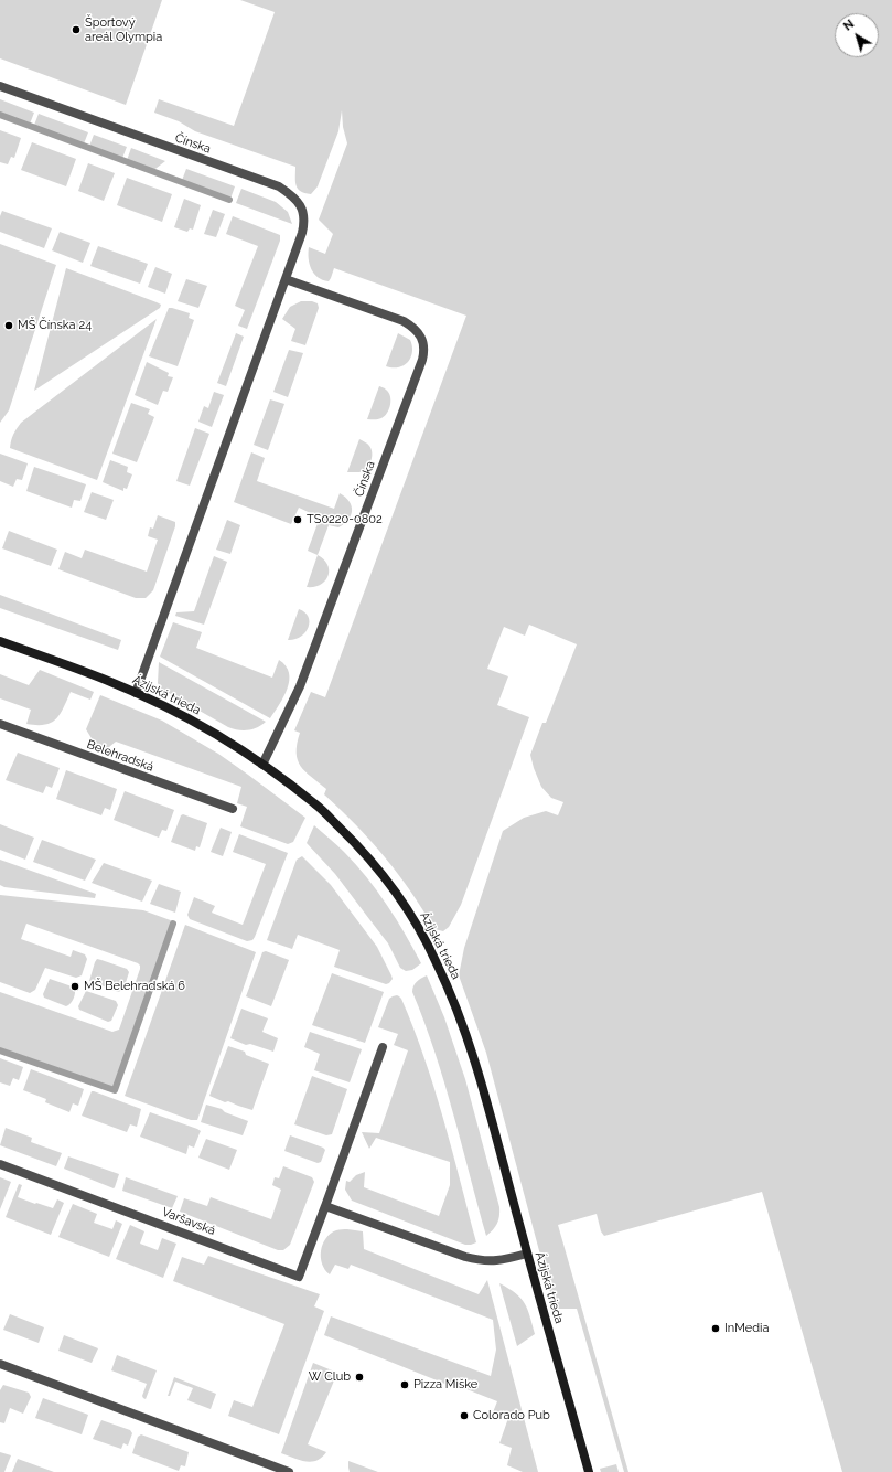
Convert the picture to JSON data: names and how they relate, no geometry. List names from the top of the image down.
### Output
{
  "streets": {
    "street": [
      "Čínska",
      "Ázijská trieda",
      "Belehradská",
      "Varšavská"
    ]
  },
  "crossings": [
    ["Čínska", "Ázijská trieda"]
  ],
  "places": [
    "Športový areál Olympia",
    "MŠ Čínska 24",
    "TS0220-0802",
    "MŠ Belehradská 6",
    "InMedia",
    "W Club",
    "Pizza Miške",
    "Colorado Pub"
  ],
  "north": "top left"
}
